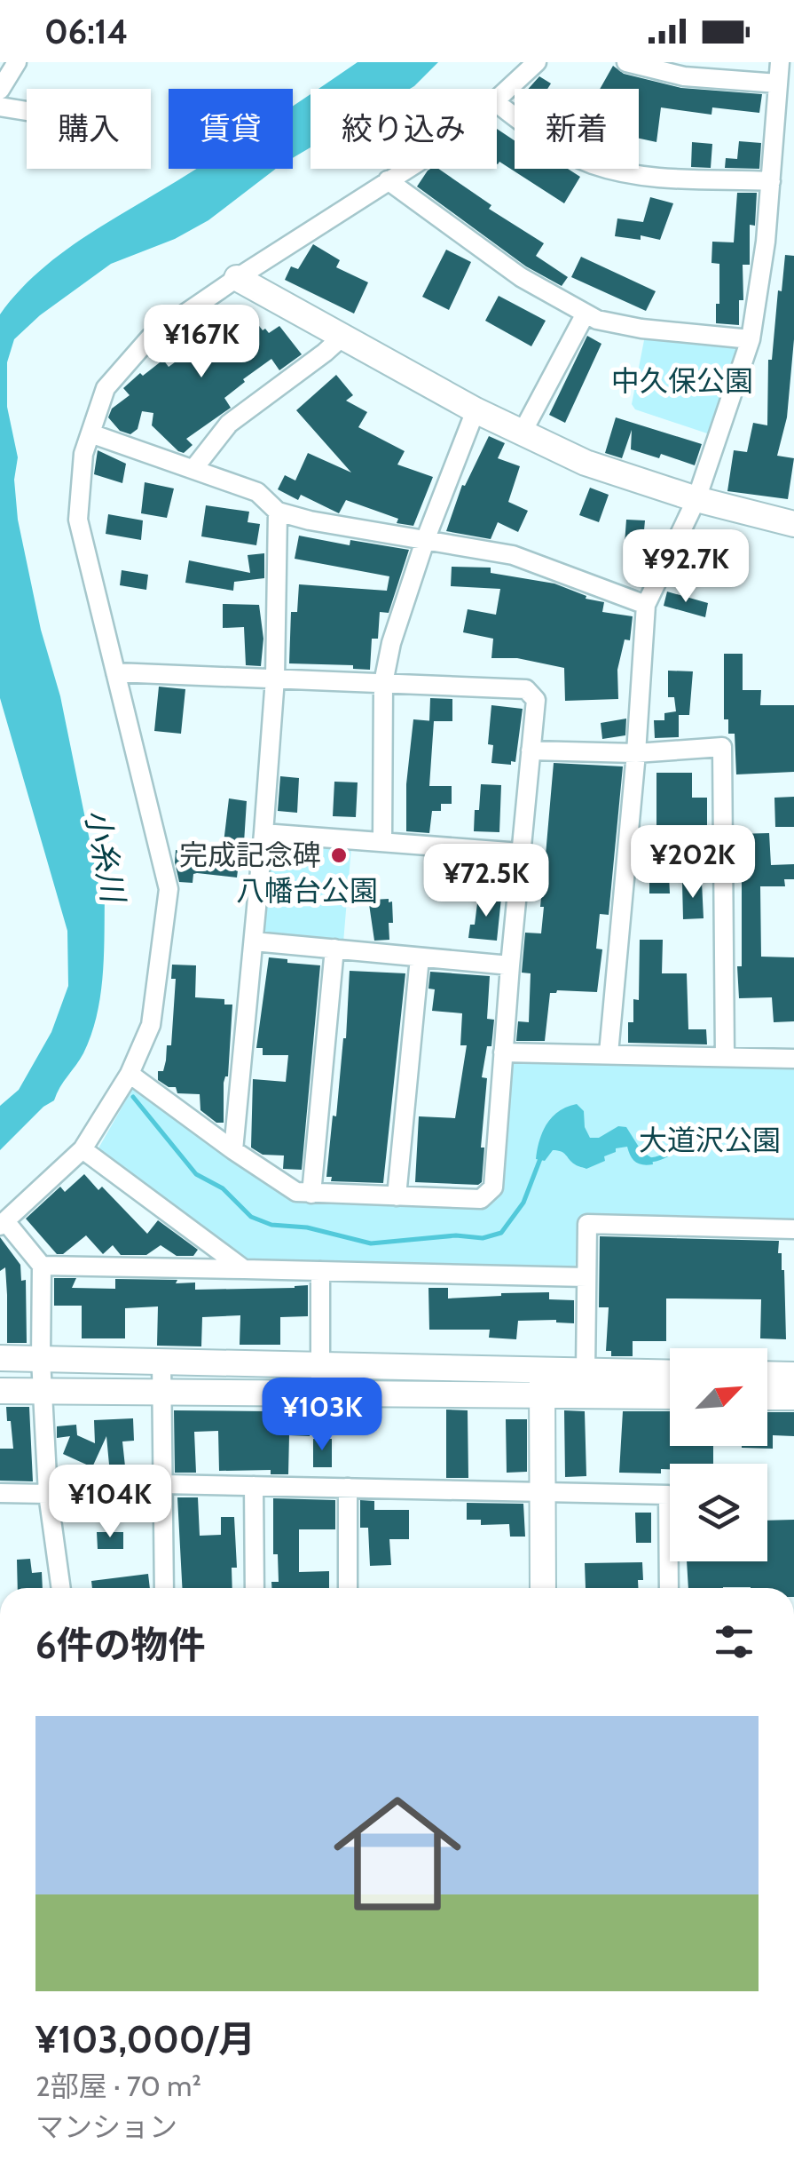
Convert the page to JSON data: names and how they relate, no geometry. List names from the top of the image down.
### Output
{
  "water": ["小糸川"],
  "parks": ["中久保公園", "八幡台公園", "大道沢公園"],
  "places": ["完成記念碑"],
  "north": "top right",
  "page": {
    "status": "06:14",
    "chip": [
      "購入",
      "賃貸",
      "絞り込み",
      "新着"
    ],
    "price": [
      "¥167K",
      "¥92.7K",
      "¥202K",
      "¥72.5K",
      "¥103K",
      "¥104K"
    ],
    "heading": "6件の物件",
    "list": [
      {
        "name": "¥103,000/月",
        "note": "2部屋 · 70 m² · マンション"
      }
    ]
  }
}
